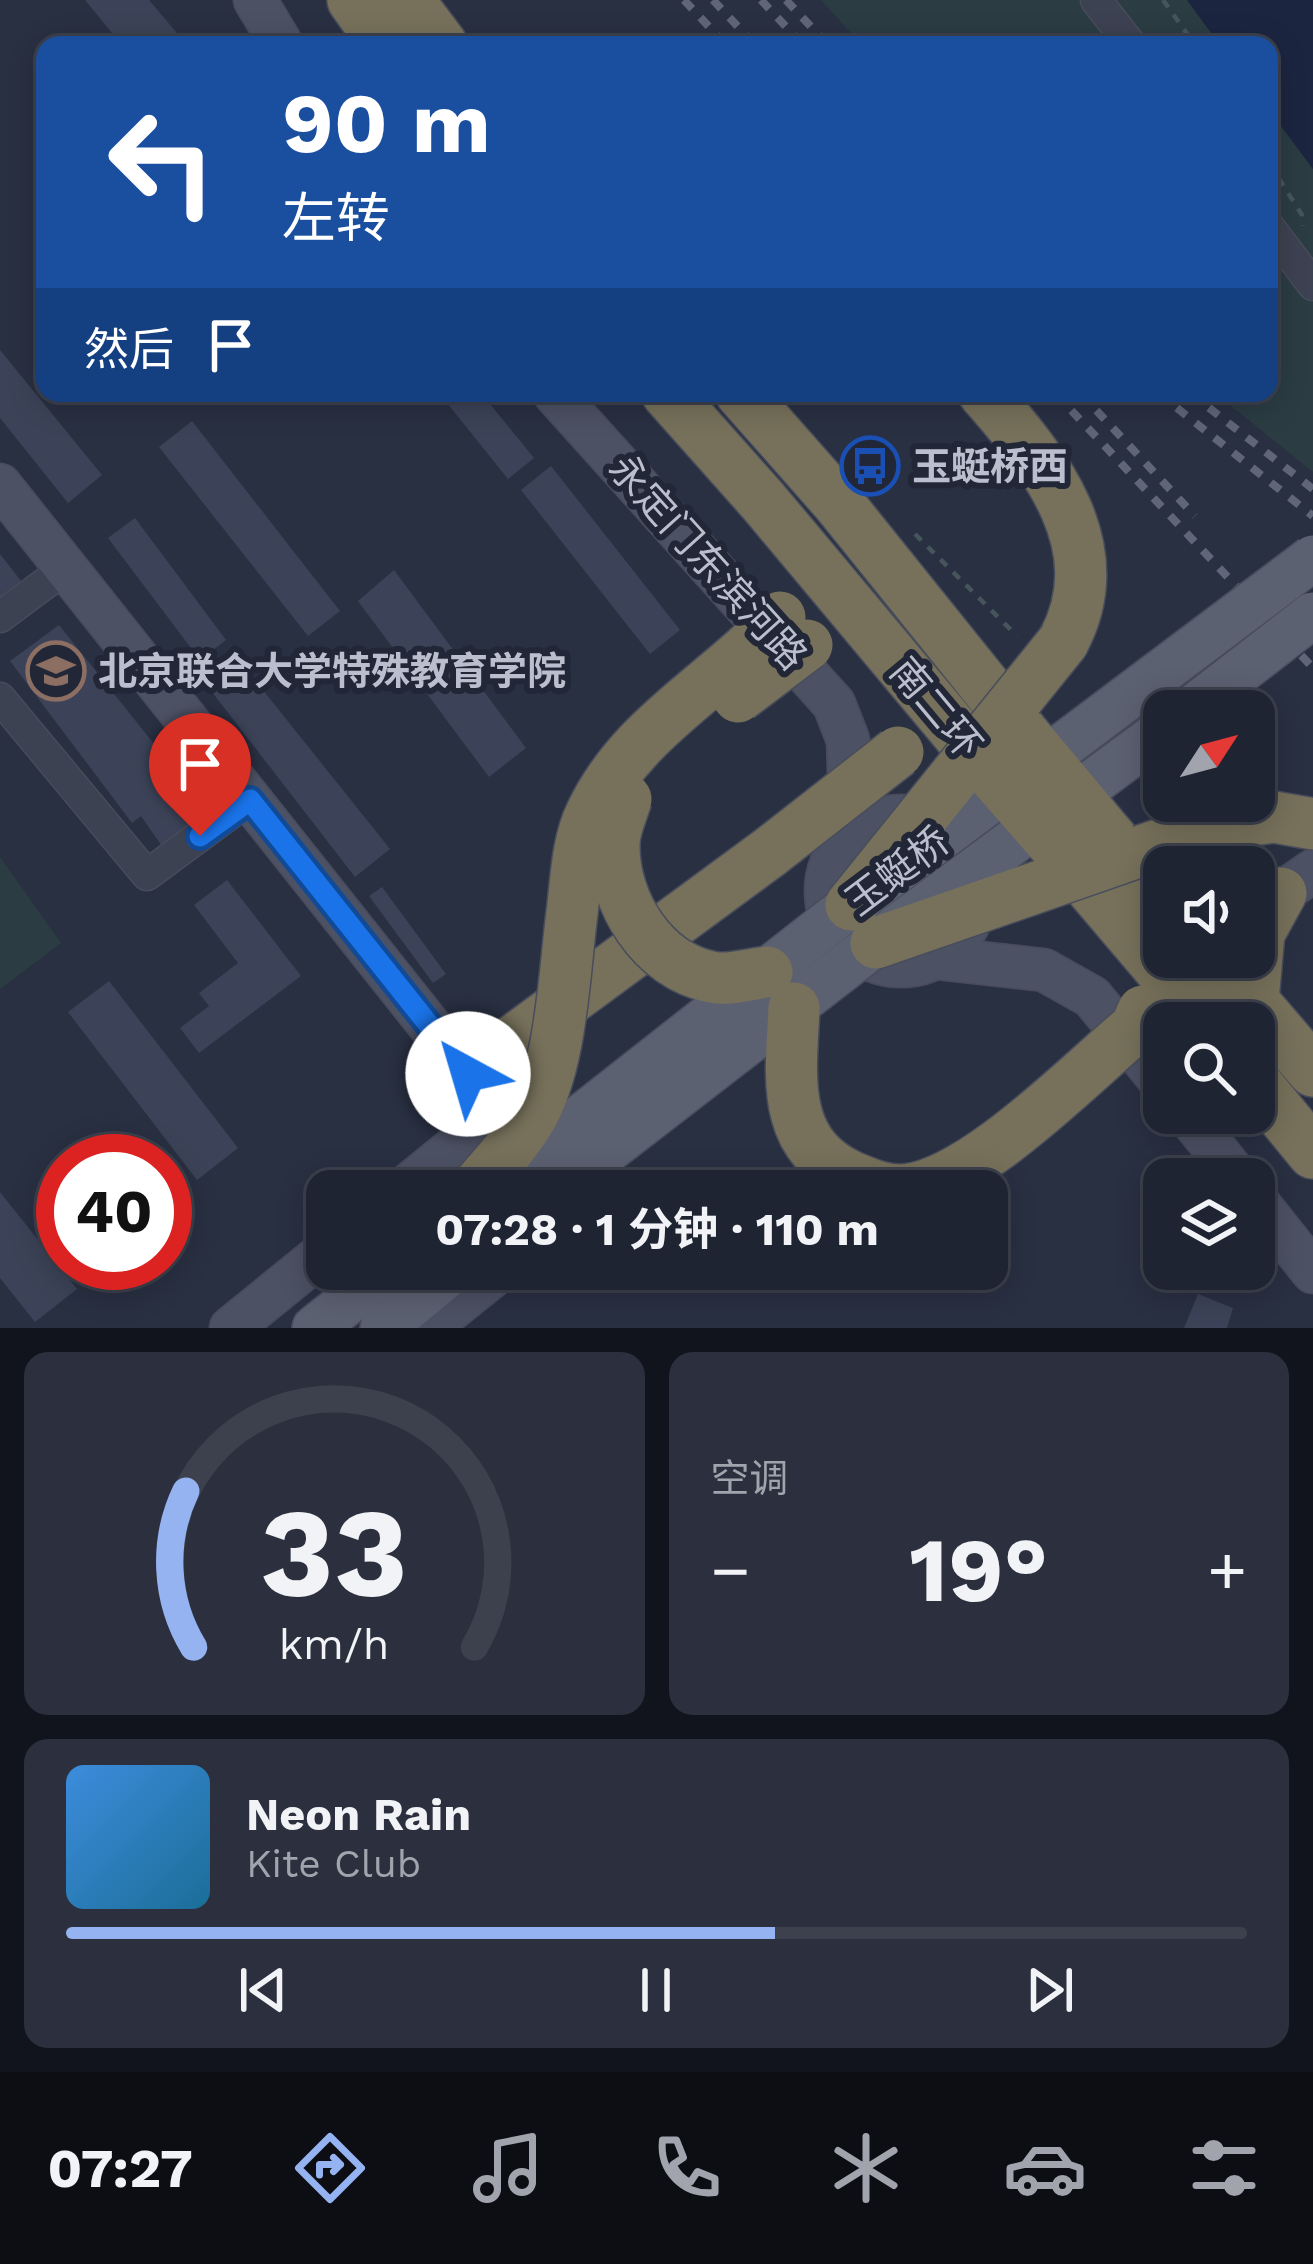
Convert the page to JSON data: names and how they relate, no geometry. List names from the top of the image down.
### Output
{
  "streets": {
    "highway": ["南二环"],
    "main road": ["玉蜓桥"],
    "street": ["永定门东滨河路"]
  },
  "crossings": [
    ["永定门东滨河路", "玉蜓桥"]
  ],
  "places": {
    "bus stop": ["玉蜓桥西"],
    "school or university": ["北京联合大学特殊教育学院"]
  },
  "north": "top right",
  "page": {
    "turn": ["90 m", "左转"],
    "then": "然后",
    "limit": "40",
    "trip": "07:28 · 1 分钟 · 110 m",
    "tile": "空调",
    "heat": ["−", "19°", "+"],
    "song": ["Neon Rain", "Kite Club"],
    "tabs": "07:27",
    "gauge": ["33", "km/h"]
  }
}
